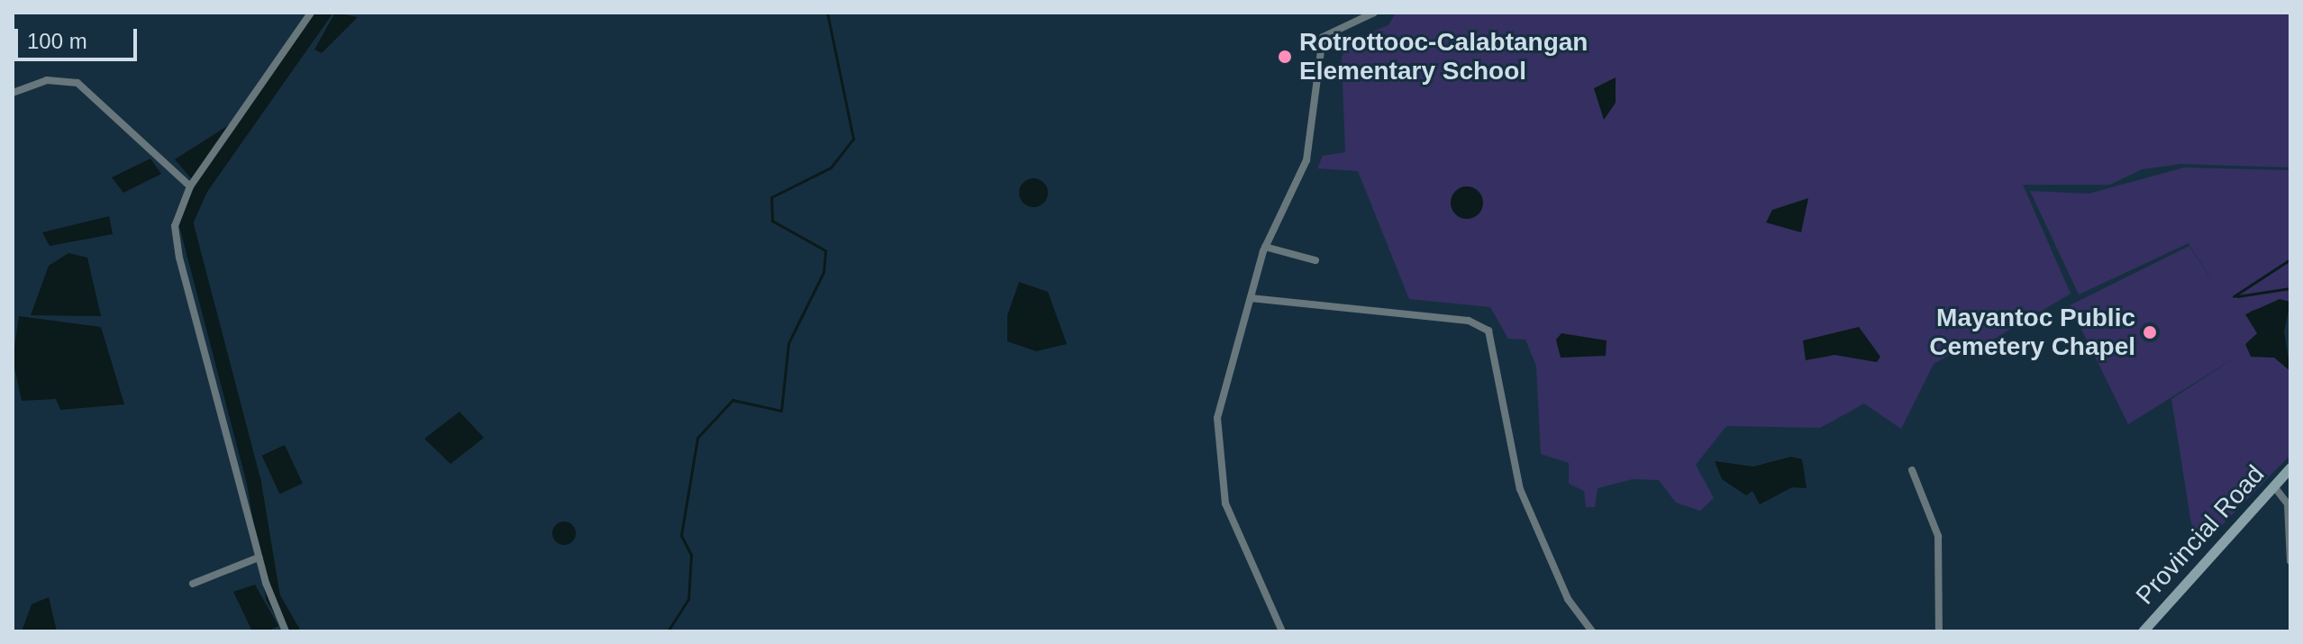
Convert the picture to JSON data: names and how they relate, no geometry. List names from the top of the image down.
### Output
{
  "streets": {
    "main road": ["Provincial Road"]
  },
  "places": ["Rotrottooc-Calabtangan Elementary School", "Mayantoc Public Cemetery Chapel"],
  "scale_bar": "100 m"
}
